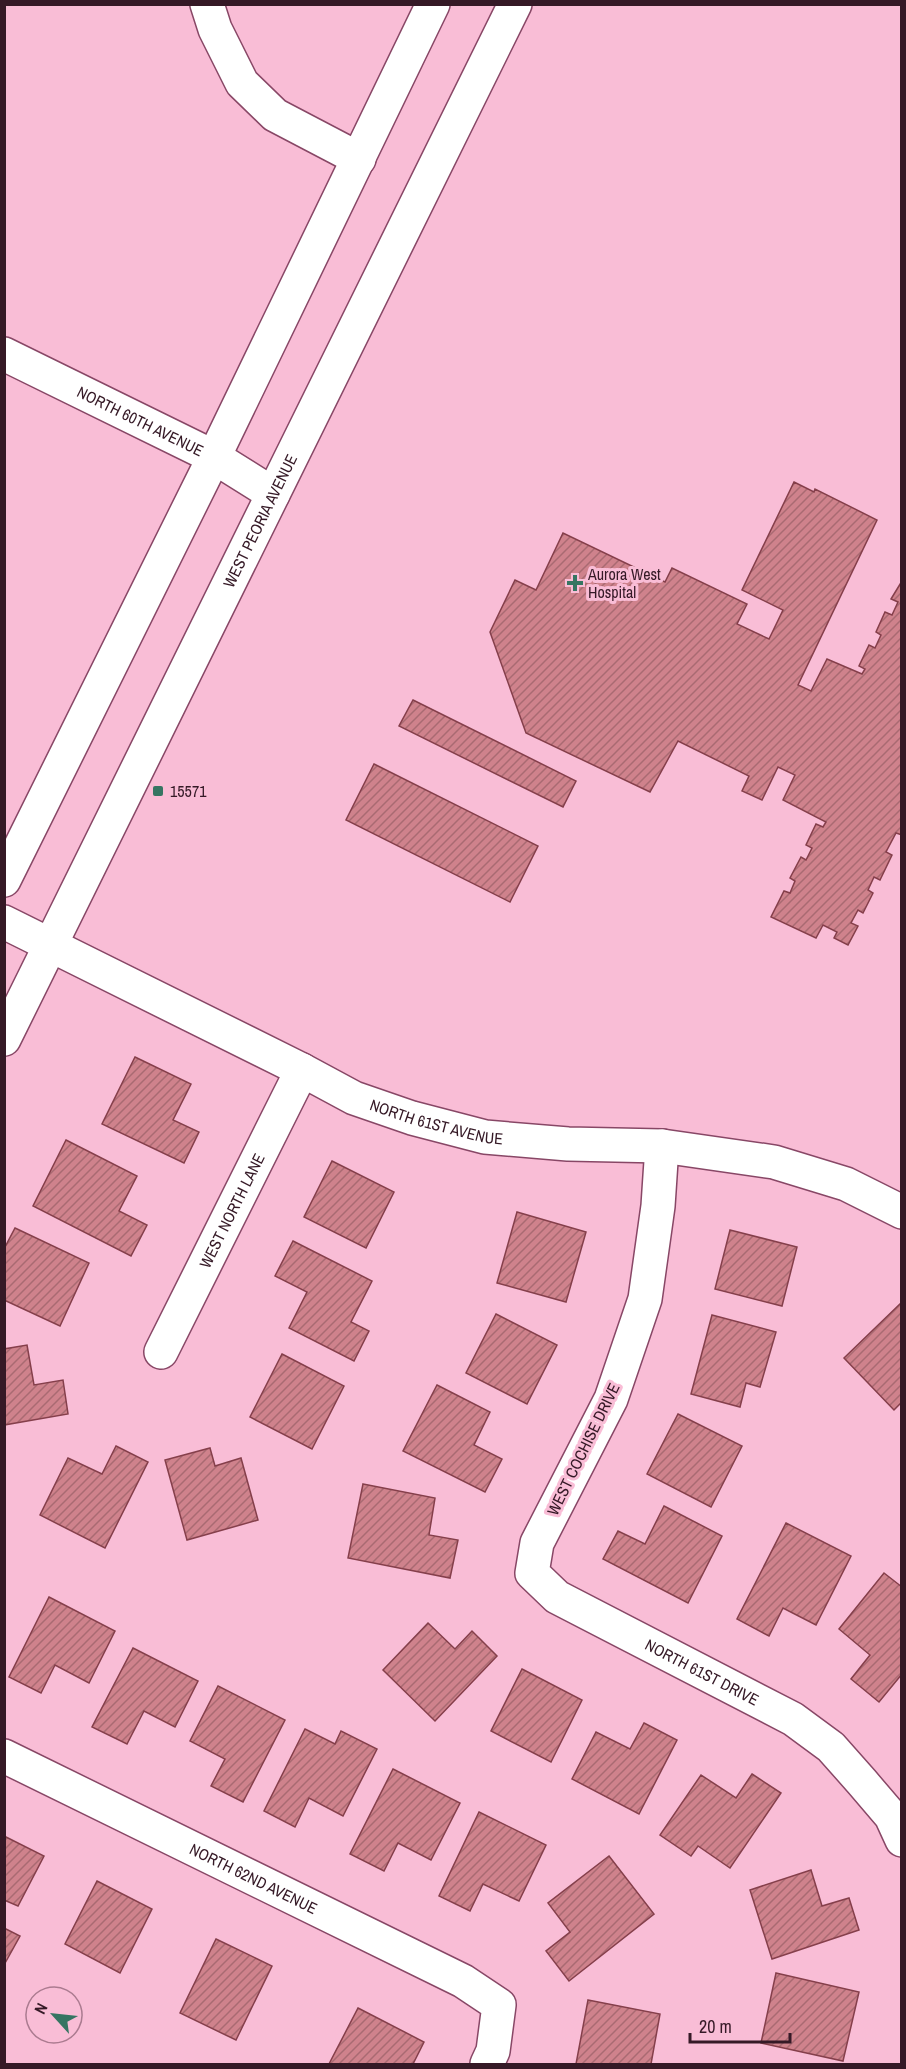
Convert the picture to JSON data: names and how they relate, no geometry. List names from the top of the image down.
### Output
{
  "streets": {
    "street": [
      "NORTH 60TH AVENUE",
      "WEST PEORIA AVENUE",
      "NORTH 61ST AVENUE",
      "WEST NORTH LANE",
      "WEST COCHISE DRIVE",
      "NORTH 61ST DRIVE",
      "NORTH 62ND AVENUE"
    ]
  },
  "crossings": [
    ["NORTH 60TH AVENUE", "WEST PEORIA AVENUE"],
    ["WEST PEORIA AVENUE", "NORTH 61ST AVENUE"],
    ["NORTH 61ST AVENUE", "WEST NORTH LANE"],
    ["NORTH 61ST AVENUE", "WEST COCHISE DRIVE"],
    ["WEST COCHISE DRIVE", "NORTH 61ST DRIVE"]
  ],
  "places": {
    "health": ["Aurora West Hospital"],
    "transit": ["15571"]
  },
  "scale_bar": "20 m",
  "north": "top left"
}
